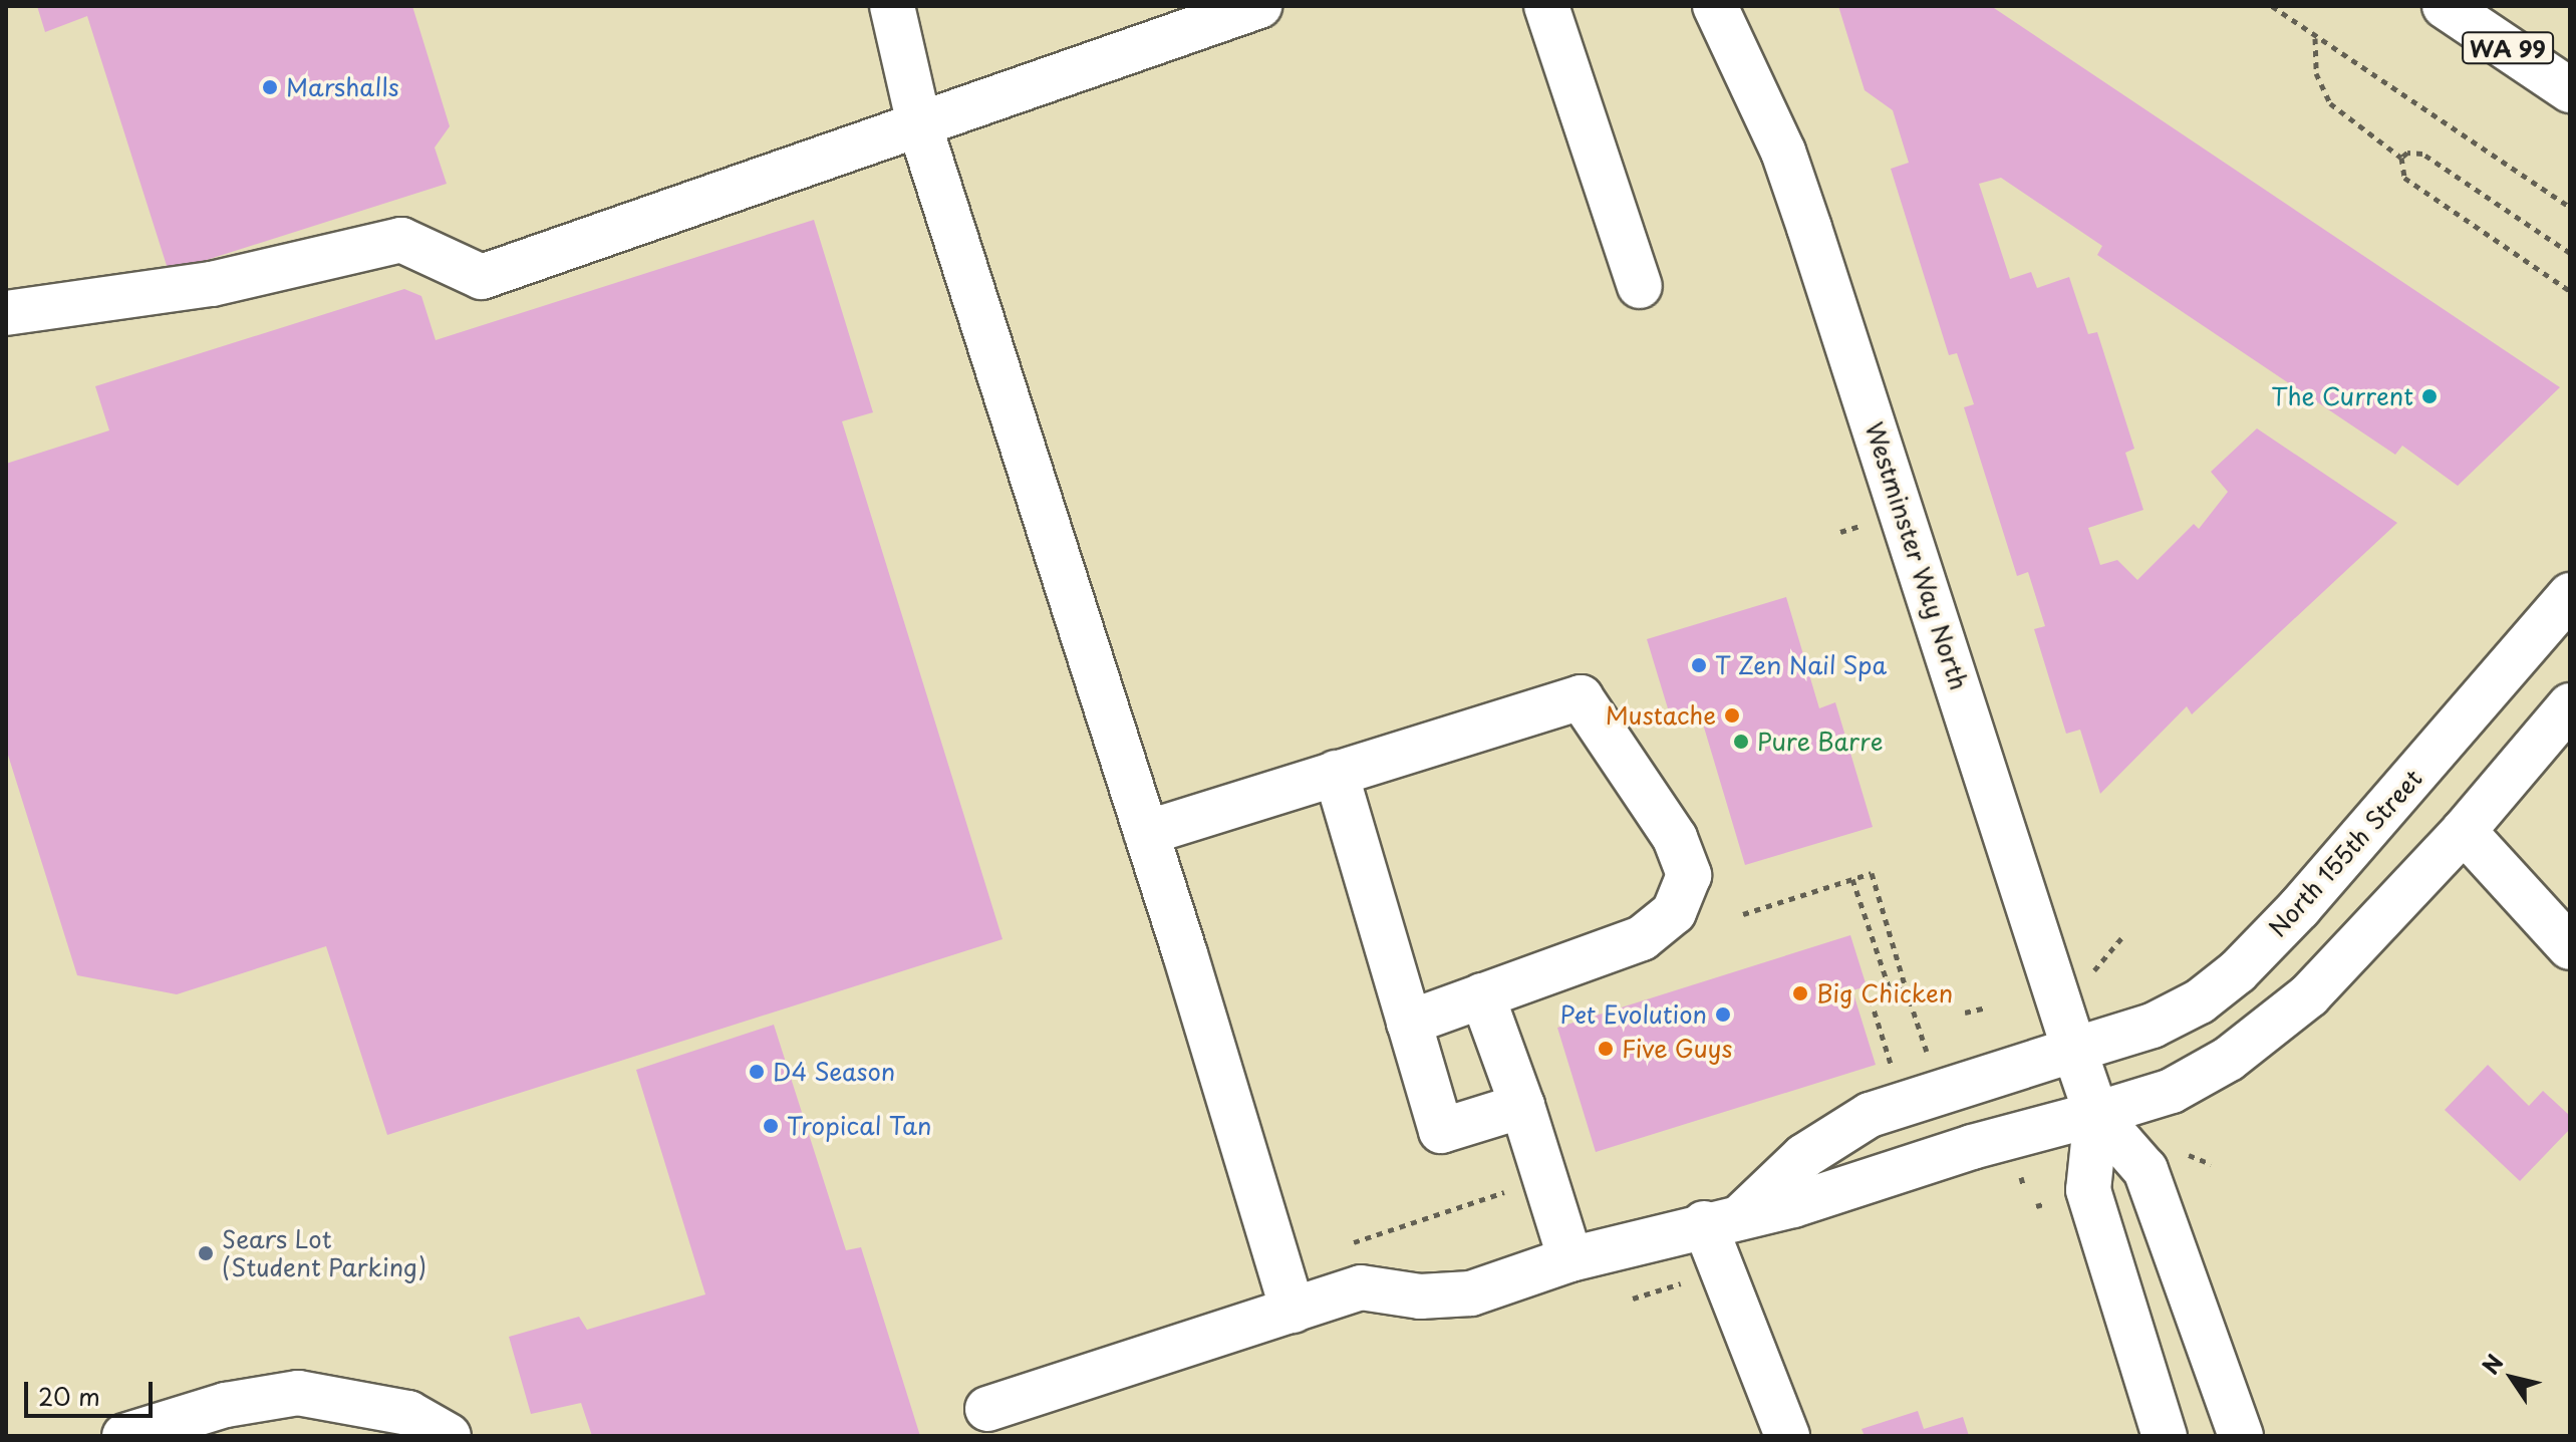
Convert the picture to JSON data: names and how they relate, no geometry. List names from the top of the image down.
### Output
{
  "streets": {
    "main road": ["WA 99", "Westminster Way North", "North 155th Street"]
  },
  "crossings": [
    ["Westminster Way North", "North 155th Street"]
  ],
  "places": [
    "Marshalls",
    "The Current",
    "T Zen Nail Spa",
    "Mustache",
    "Pure Barre",
    "Big Chicken",
    "Pet Evolution",
    "Five Guys",
    "D4 Season",
    "Tropical Tan",
    "Sears Lot (Student Parking)"
  ],
  "scale_bar": "20 m",
  "north": "top left"
}
